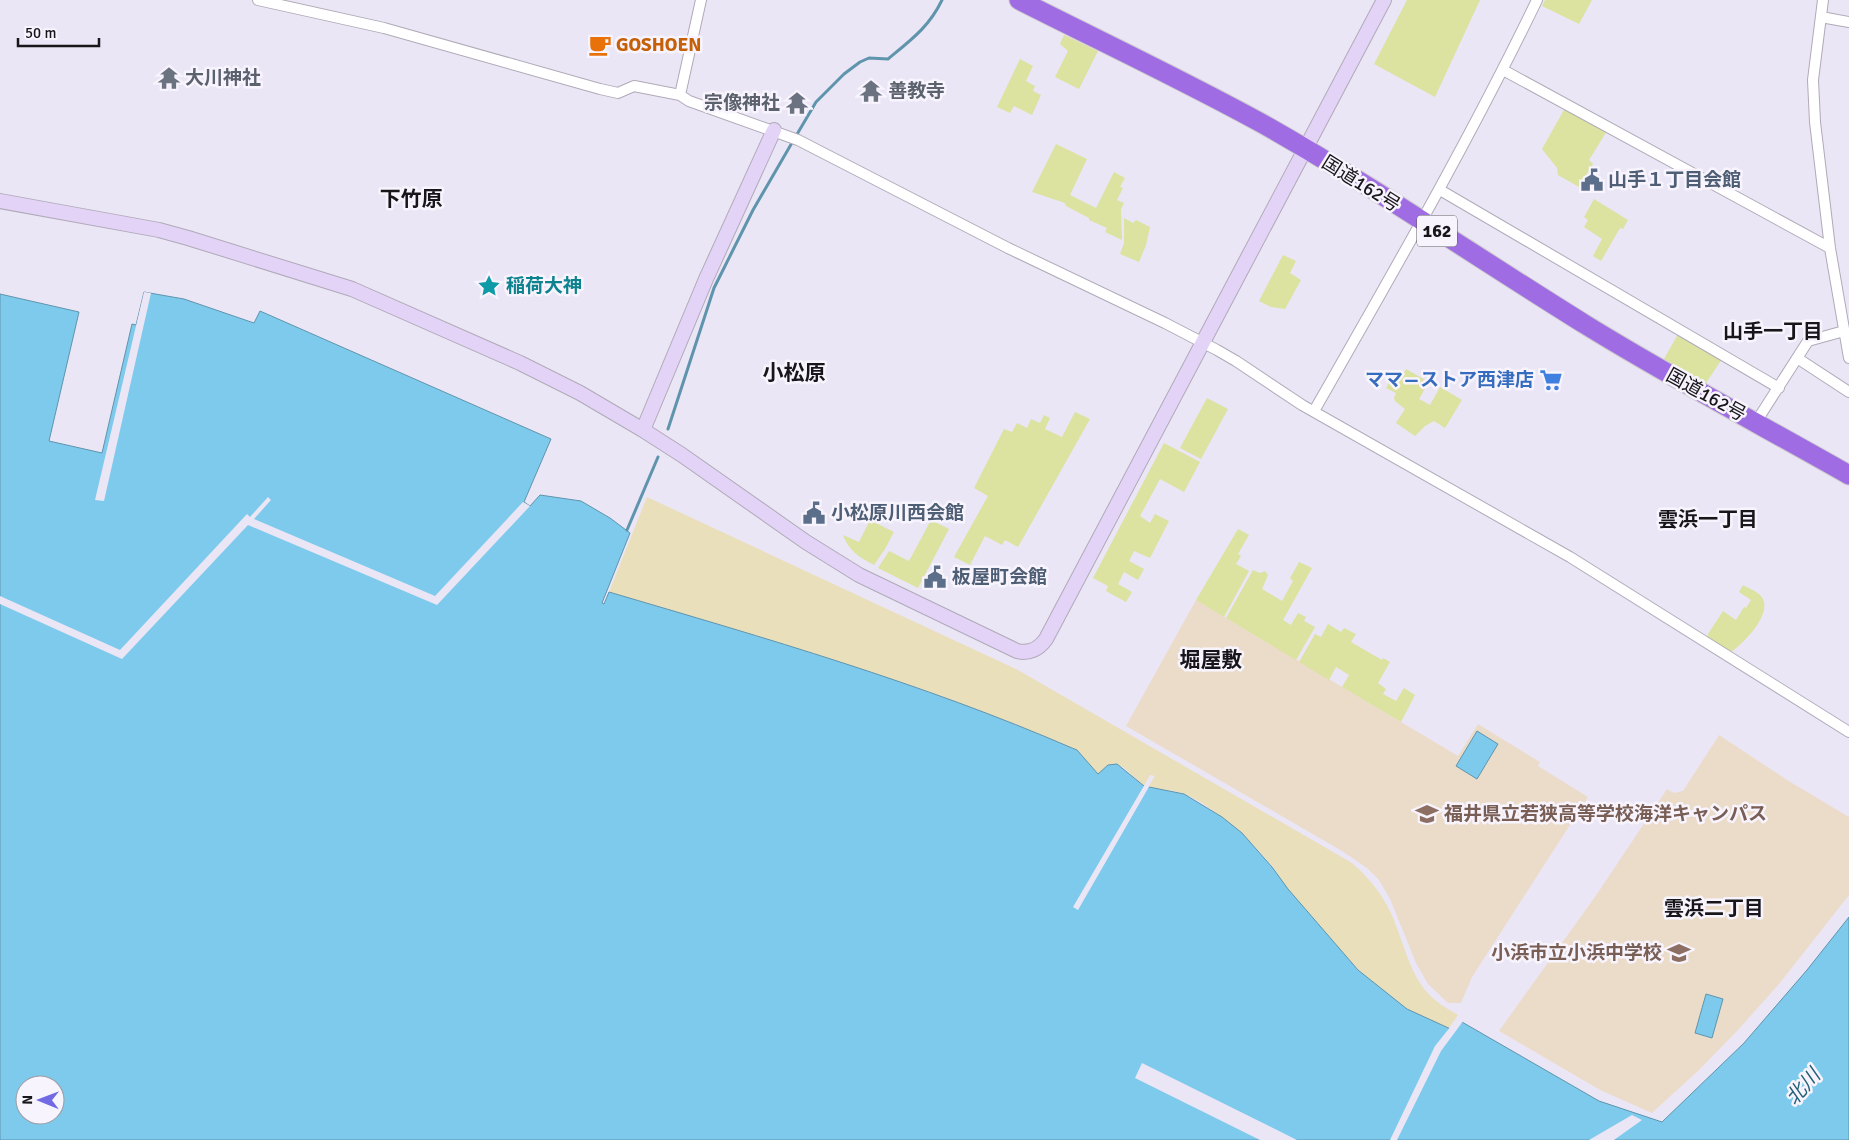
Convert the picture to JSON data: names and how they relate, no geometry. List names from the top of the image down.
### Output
{
  "streets": {
    "highway": ["国道162号", "162"]
  },
  "districts": [
    "下竹原",
    "山手一丁目",
    "小松原",
    "雲浜一丁目",
    "堀屋敷",
    "雲浜二丁目"
  ],
  "water": ["北川"],
  "places": {
    "cafe": ["GOSHOEN"],
    "temple": ["大川神社", "善教寺", "宗像神社"],
    "public building": ["山手１丁目会館", "小松原川西会館", "板屋町会館"],
    "place": ["稲荷大神"],
    "supermarket": ["ママ―ストア西津店"],
    "school or university": ["福井県立若狭高等学校海洋キャンパス", "小浜市立小浜中学校"]
  },
  "scale_bar": "50 m",
  "north": "left"
}
